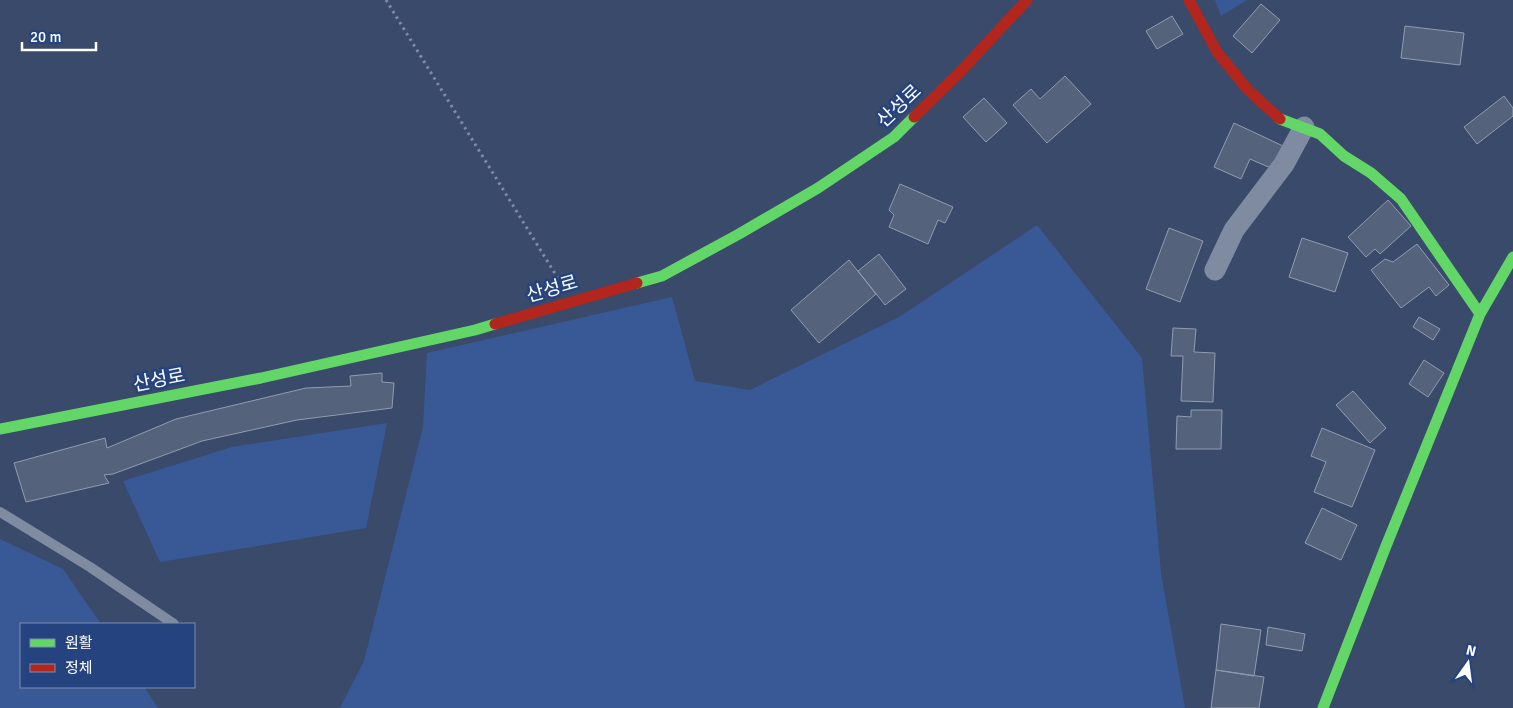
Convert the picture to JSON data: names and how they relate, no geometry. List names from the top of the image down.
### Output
{
  "streets": {
    "street": ["산성로"]
  },
  "legend": ["원활", "정체"],
  "scale_bar": "20 m",
  "north": "top"
}
